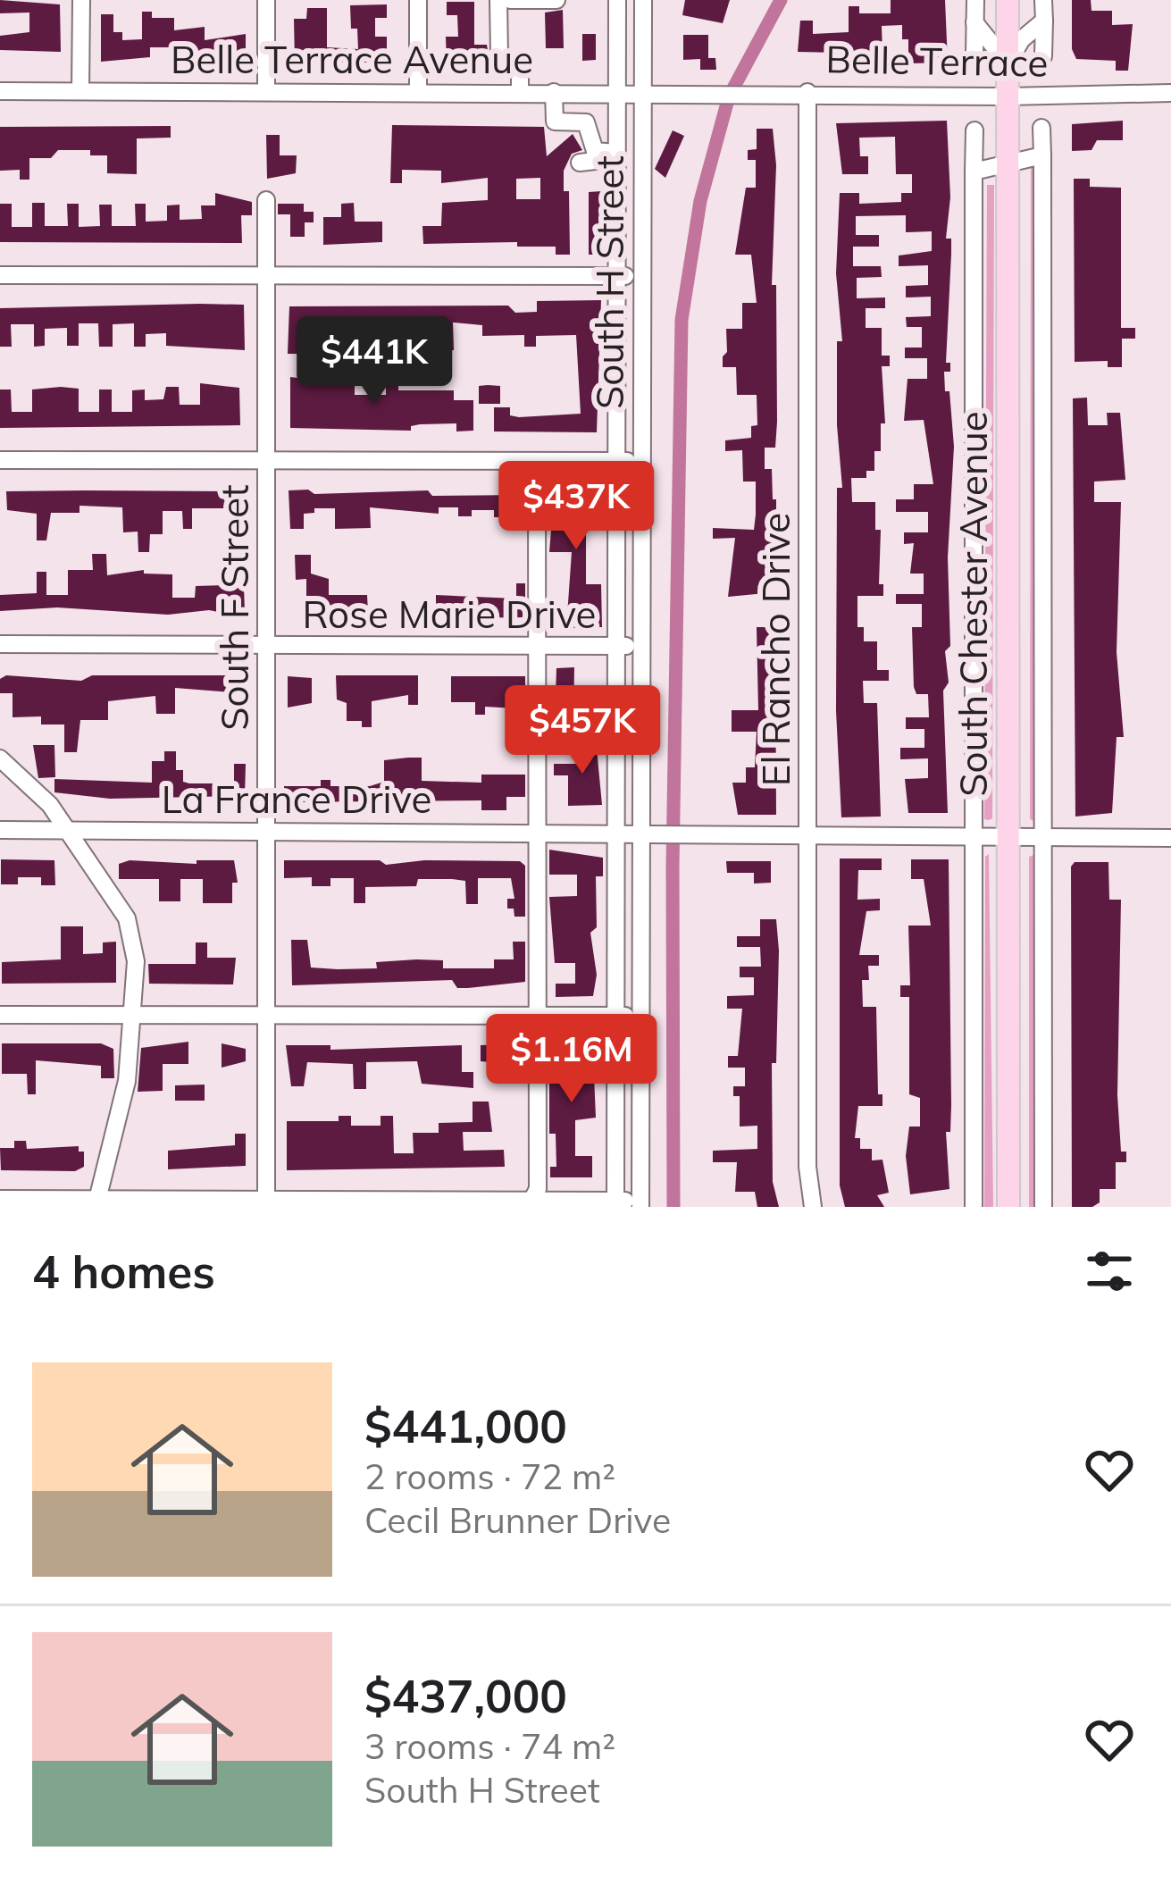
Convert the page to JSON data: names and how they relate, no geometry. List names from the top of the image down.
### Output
{
  "streets": {
    "main road": ["South Chester Avenue"],
    "street": [
      "Belle Terrace Avenue",
      "Belle Terrace",
      "South H Street",
      "South F Street",
      "Rose Marie Drive",
      "El Rancho Drive",
      "La France Drive"
    ]
  },
  "crossings": [
    ["Belle Terrace Avenue", "Belle Terrace"],
    ["Belle Terrace Avenue", "South H Street"],
    ["Belle Terrace", "South Chester Avenue"],
    ["Belle Terrace", "El Rancho Drive"],
    ["South H Street", "Rose Marie Drive"],
    ["South H Street", "La France Drive"],
    ["South Chester Avenue", "La France Drive"],
    ["South F Street", "Rose Marie Drive"],
    ["South F Street", "La France Drive"],
    ["El Rancho Drive", "La France Drive"]
  ],
  "page": {
    "price": [
      "$441K",
      "$437K",
      "$457K",
      "$1.16M"
    ],
    "heading": "4 homes",
    "list": [
      {
        "name": "$441,000",
        "note": "2 rooms · 72 m² · Cecil Brunner Drive"
      },
      {
        "name": "$437,000",
        "note": "3 rooms · 74 m² · South H Street"
      }
    ]
  }
}
